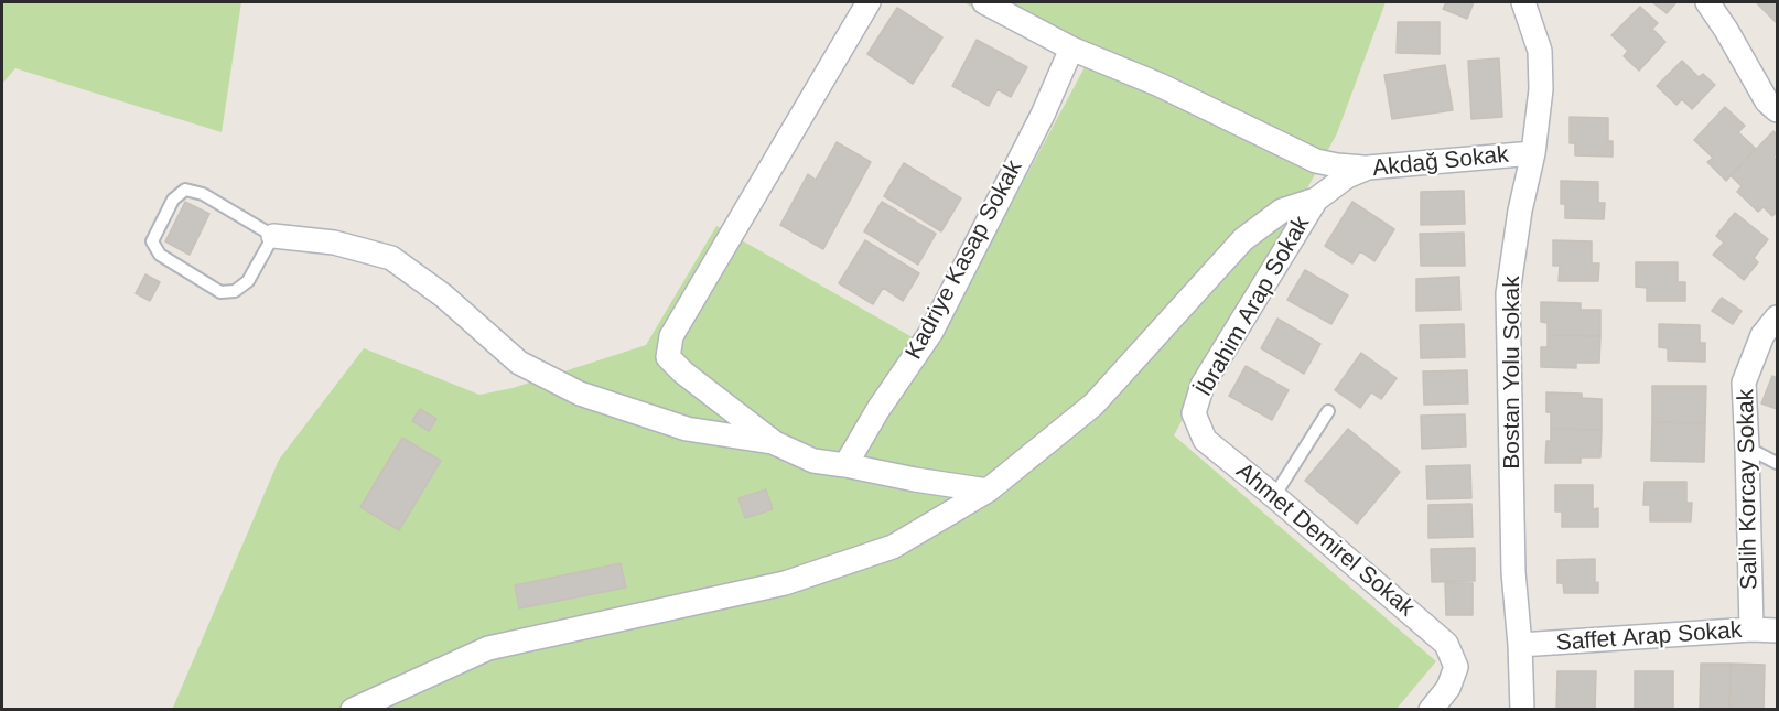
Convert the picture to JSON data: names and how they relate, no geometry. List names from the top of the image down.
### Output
{
  "streets": {
    "street": [
      "Akdağ Sokak",
      "Kadriye Kasap Sokak",
      "İbrahim Arap Sokak",
      "Bostan Yolu Sokak",
      "Salih Korcay Sokak",
      "Ahmet Demirel Sokak",
      "Saffet Arap Sokak"
    ]
  },
  "crossings": [
    ["Akdağ Sokak", "İbrahim Arap Sokak"],
    ["Akdağ Sokak", "Bostan Yolu Sokak"],
    ["İbrahim Arap Sokak", "Ahmet Demirel Sokak"],
    ["Bostan Yolu Sokak", "Saffet Arap Sokak"],
    ["Salih Korcay Sokak", "Saffet Arap Sokak"]
  ]
}
